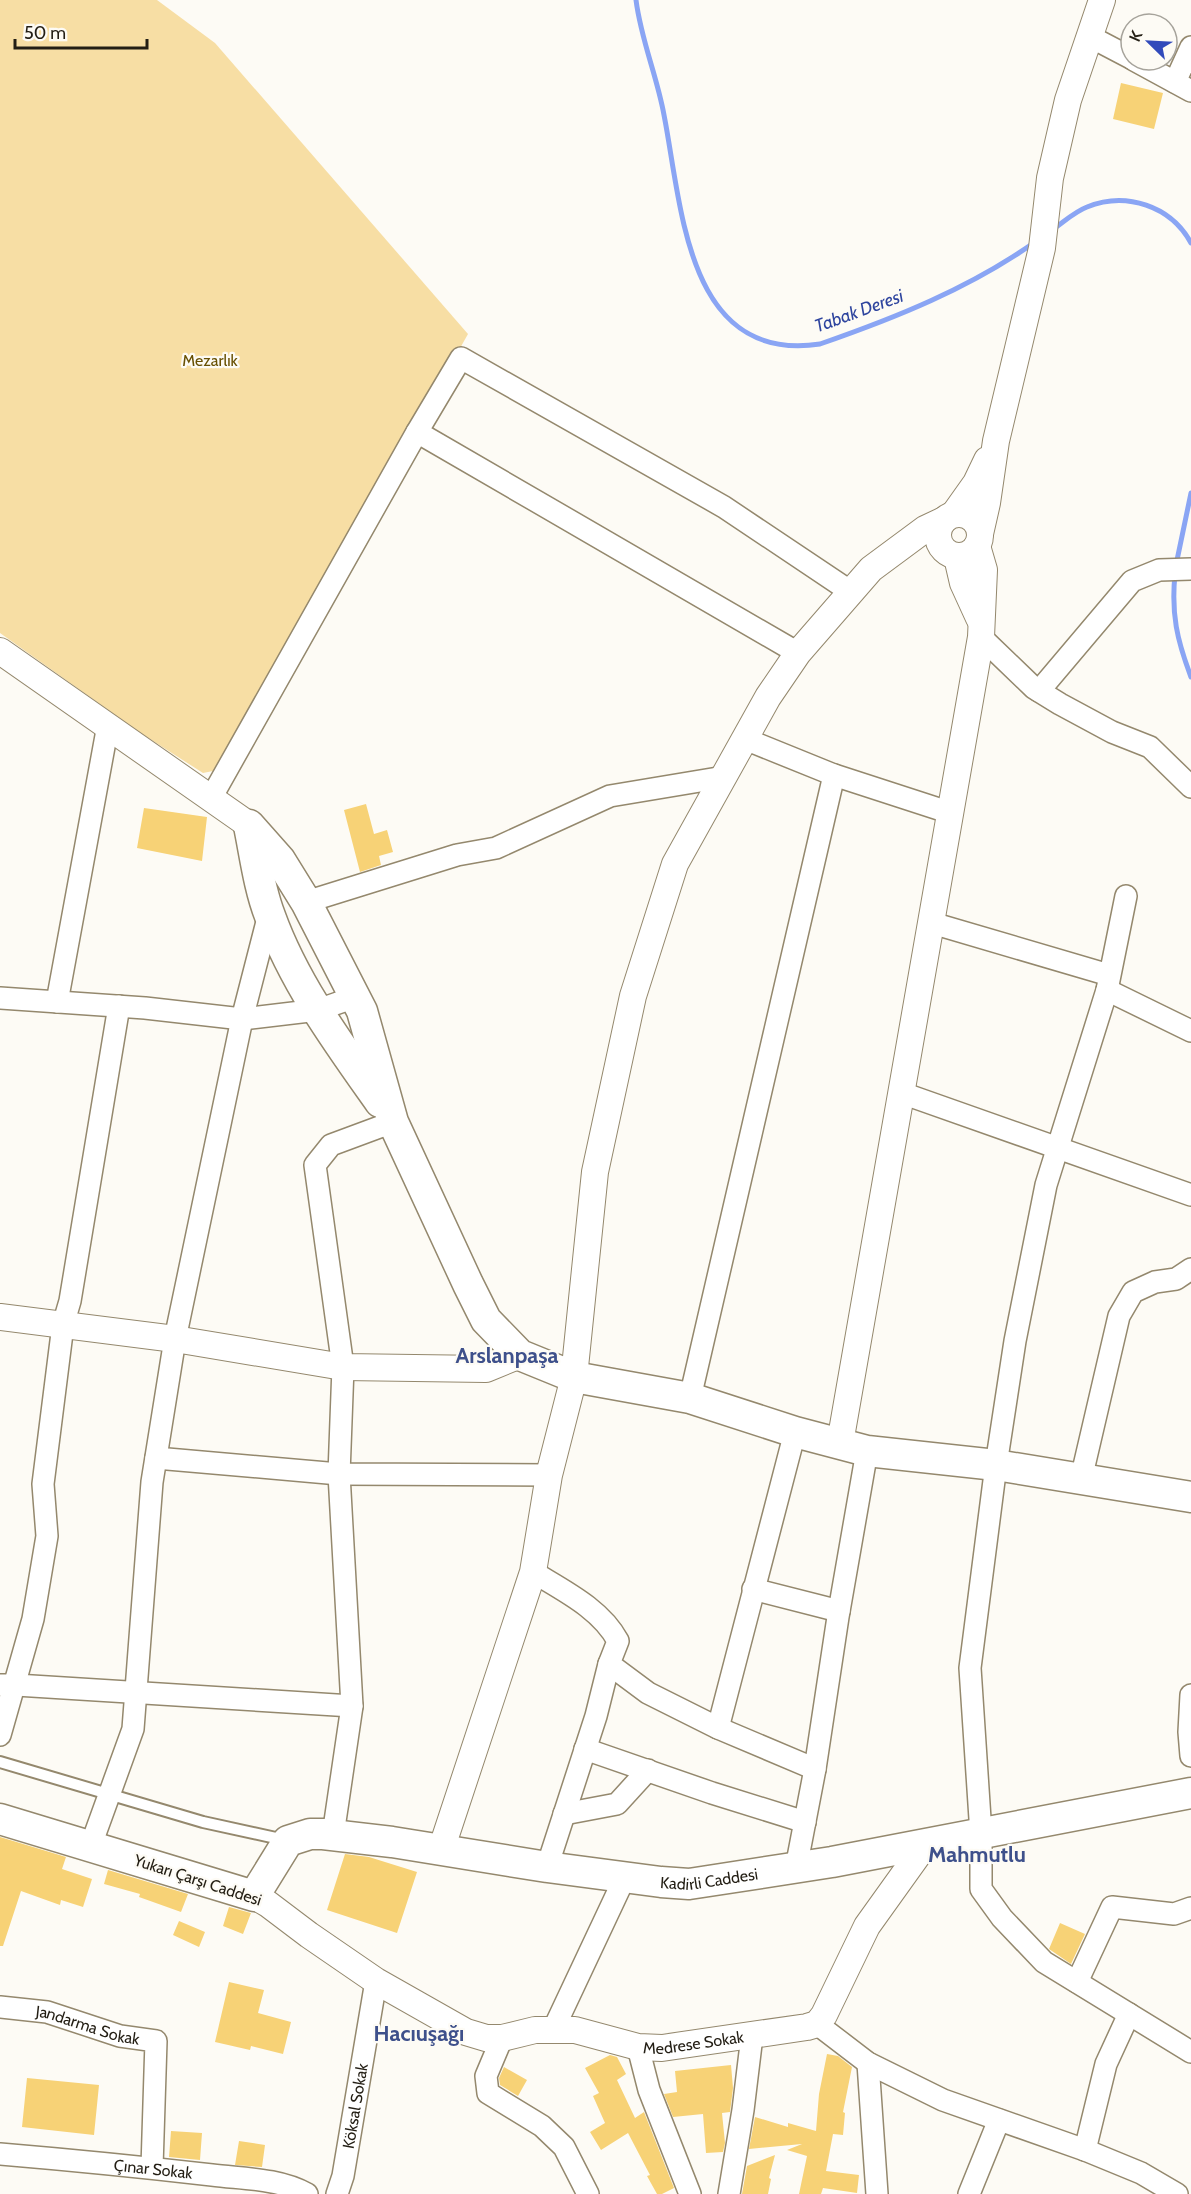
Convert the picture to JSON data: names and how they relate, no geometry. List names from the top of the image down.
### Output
{
  "streets": {
    "main road": ["Kadirli Caddesi", "Yukarı Çarşı Caddesi"],
    "street": [
      "Jandarma Sokak",
      "Medrese Sokak",
      "Köksal Sokak",
      "Çınar Sokak"
    ]
  },
  "crossings": [
    ["Yukarı Çarşı Caddesi", "Medrese Sokak"],
    ["Yukarı Çarşı Caddesi", "Köksal Sokak"],
    ["Jandarma Sokak", "Çınar Sokak"],
    ["Medrese Sokak", "Köksal Sokak"]
  ],
  "districts": ["Arslanpaşa", "Mahmutlu", "Hacıuşağı"],
  "water": ["Tabak Deresi"],
  "parks": ["Mezarlık"],
  "scale_bar": "50 m",
  "north": "top left"
}
